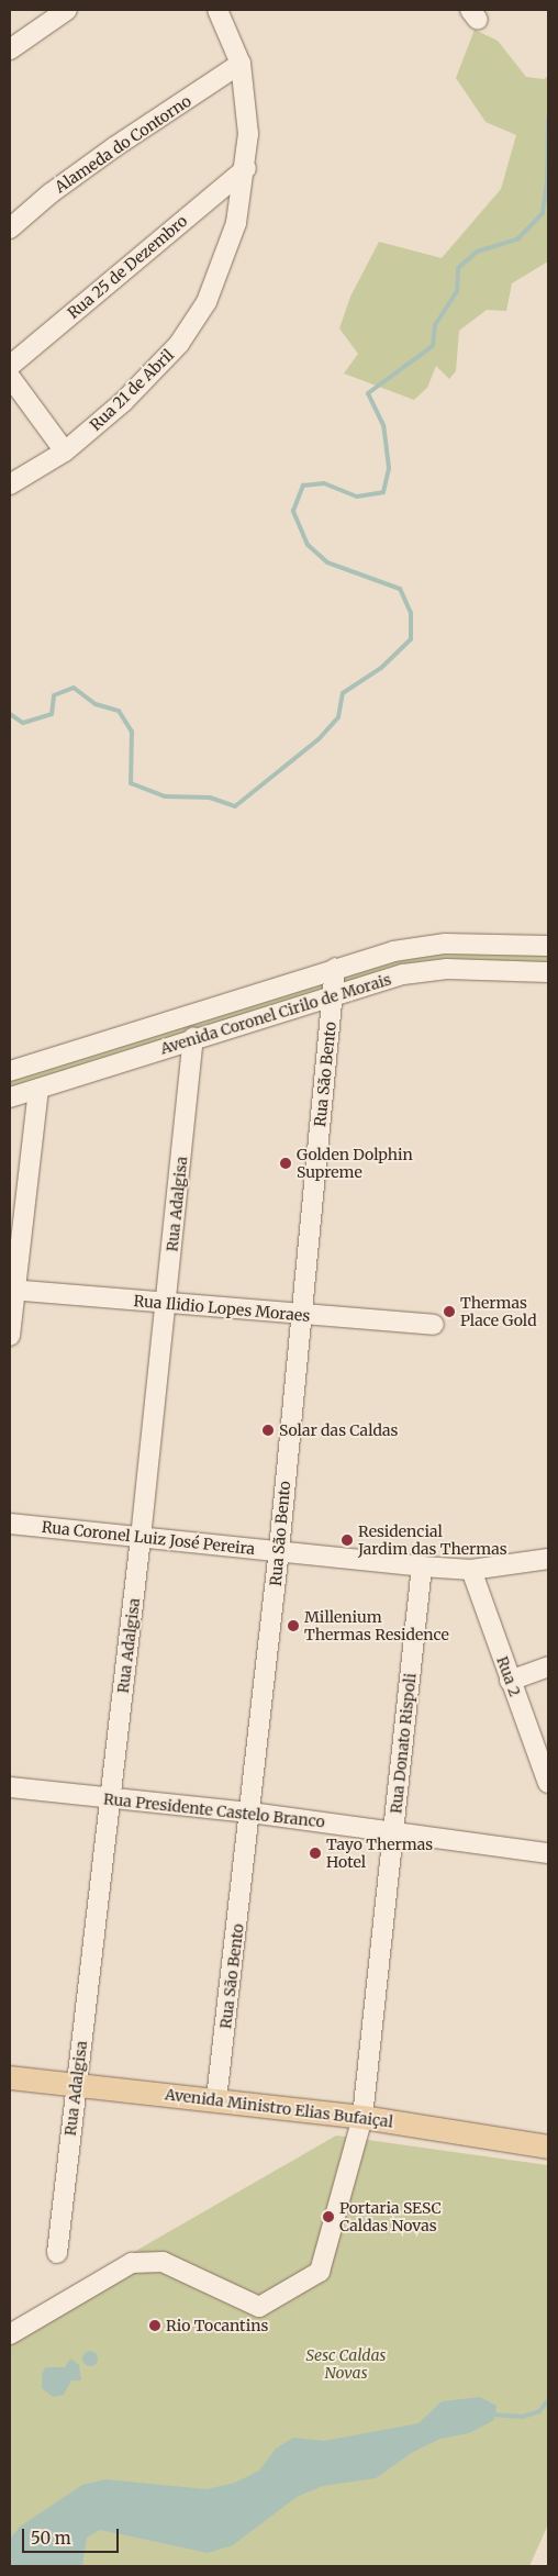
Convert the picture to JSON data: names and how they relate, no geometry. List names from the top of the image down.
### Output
{
  "streets": {
    "main road": ["Avenida Ministro Elias Bufaiçal"],
    "street": [
      "Alameda do Contorno",
      "Rua 25 de Dezembro",
      "Rua 21 de Abril",
      "Avenida Coronel Cirilo de Morais",
      "Rua São Bento",
      "Rua Adalgisa",
      "Rua Ilidio Lopes Moraes",
      "Rua Coronel Luiz José Pereira",
      "Rua 2",
      "Rua Donato Rispoli",
      "Rua Presidente Castelo Branco"
    ]
  },
  "crossings": [
    ["Alameda do Contorno", "Rua 21 de Abril"],
    ["Rua 25 de Dezembro", "Rua 21 de Abril"],
    ["Avenida Coronel Cirilo de Morais", "Rua São Bento"],
    ["Avenida Coronel Cirilo de Morais", "Rua Adalgisa"],
    ["Rua São Bento", "Rua Ilidio Lopes Moraes"],
    ["Rua São Bento", "Rua Coronel Luiz José Pereira"],
    ["Rua São Bento", "Rua Presidente Castelo Branco"],
    ["Rua São Bento", "Avenida Ministro Elias Bufaiçal"],
    ["Rua Adalgisa", "Rua Ilidio Lopes Moraes"],
    ["Rua Adalgisa", "Rua Coronel Luiz José Pereira"],
    ["Rua Adalgisa", "Rua Presidente Castelo Branco"],
    ["Rua Adalgisa", "Avenida Ministro Elias Bufaiçal"],
    ["Rua Coronel Luiz José Pereira", "Rua 2"],
    ["Rua Coronel Luiz José Pereira", "Rua Donato Rispoli"],
    ["Rua Donato Rispoli", "Rua Presidente Castelo Branco"],
    ["Rua Donato Rispoli", "Avenida Ministro Elias Bufaiçal"]
  ],
  "parks": ["Sesc Caldas Novas"],
  "places": [
    "Golden Dolphin Supreme",
    "Thermas Place Gold",
    "Solar das Caldas",
    "Residencial Jardim das Thermas",
    "Millenium Thermas Residence",
    "Tayo Thermas Hotel",
    "Portaria SESC Caldas Novas",
    "Rio Tocantins"
  ],
  "scale_bar": "50 m"
}
